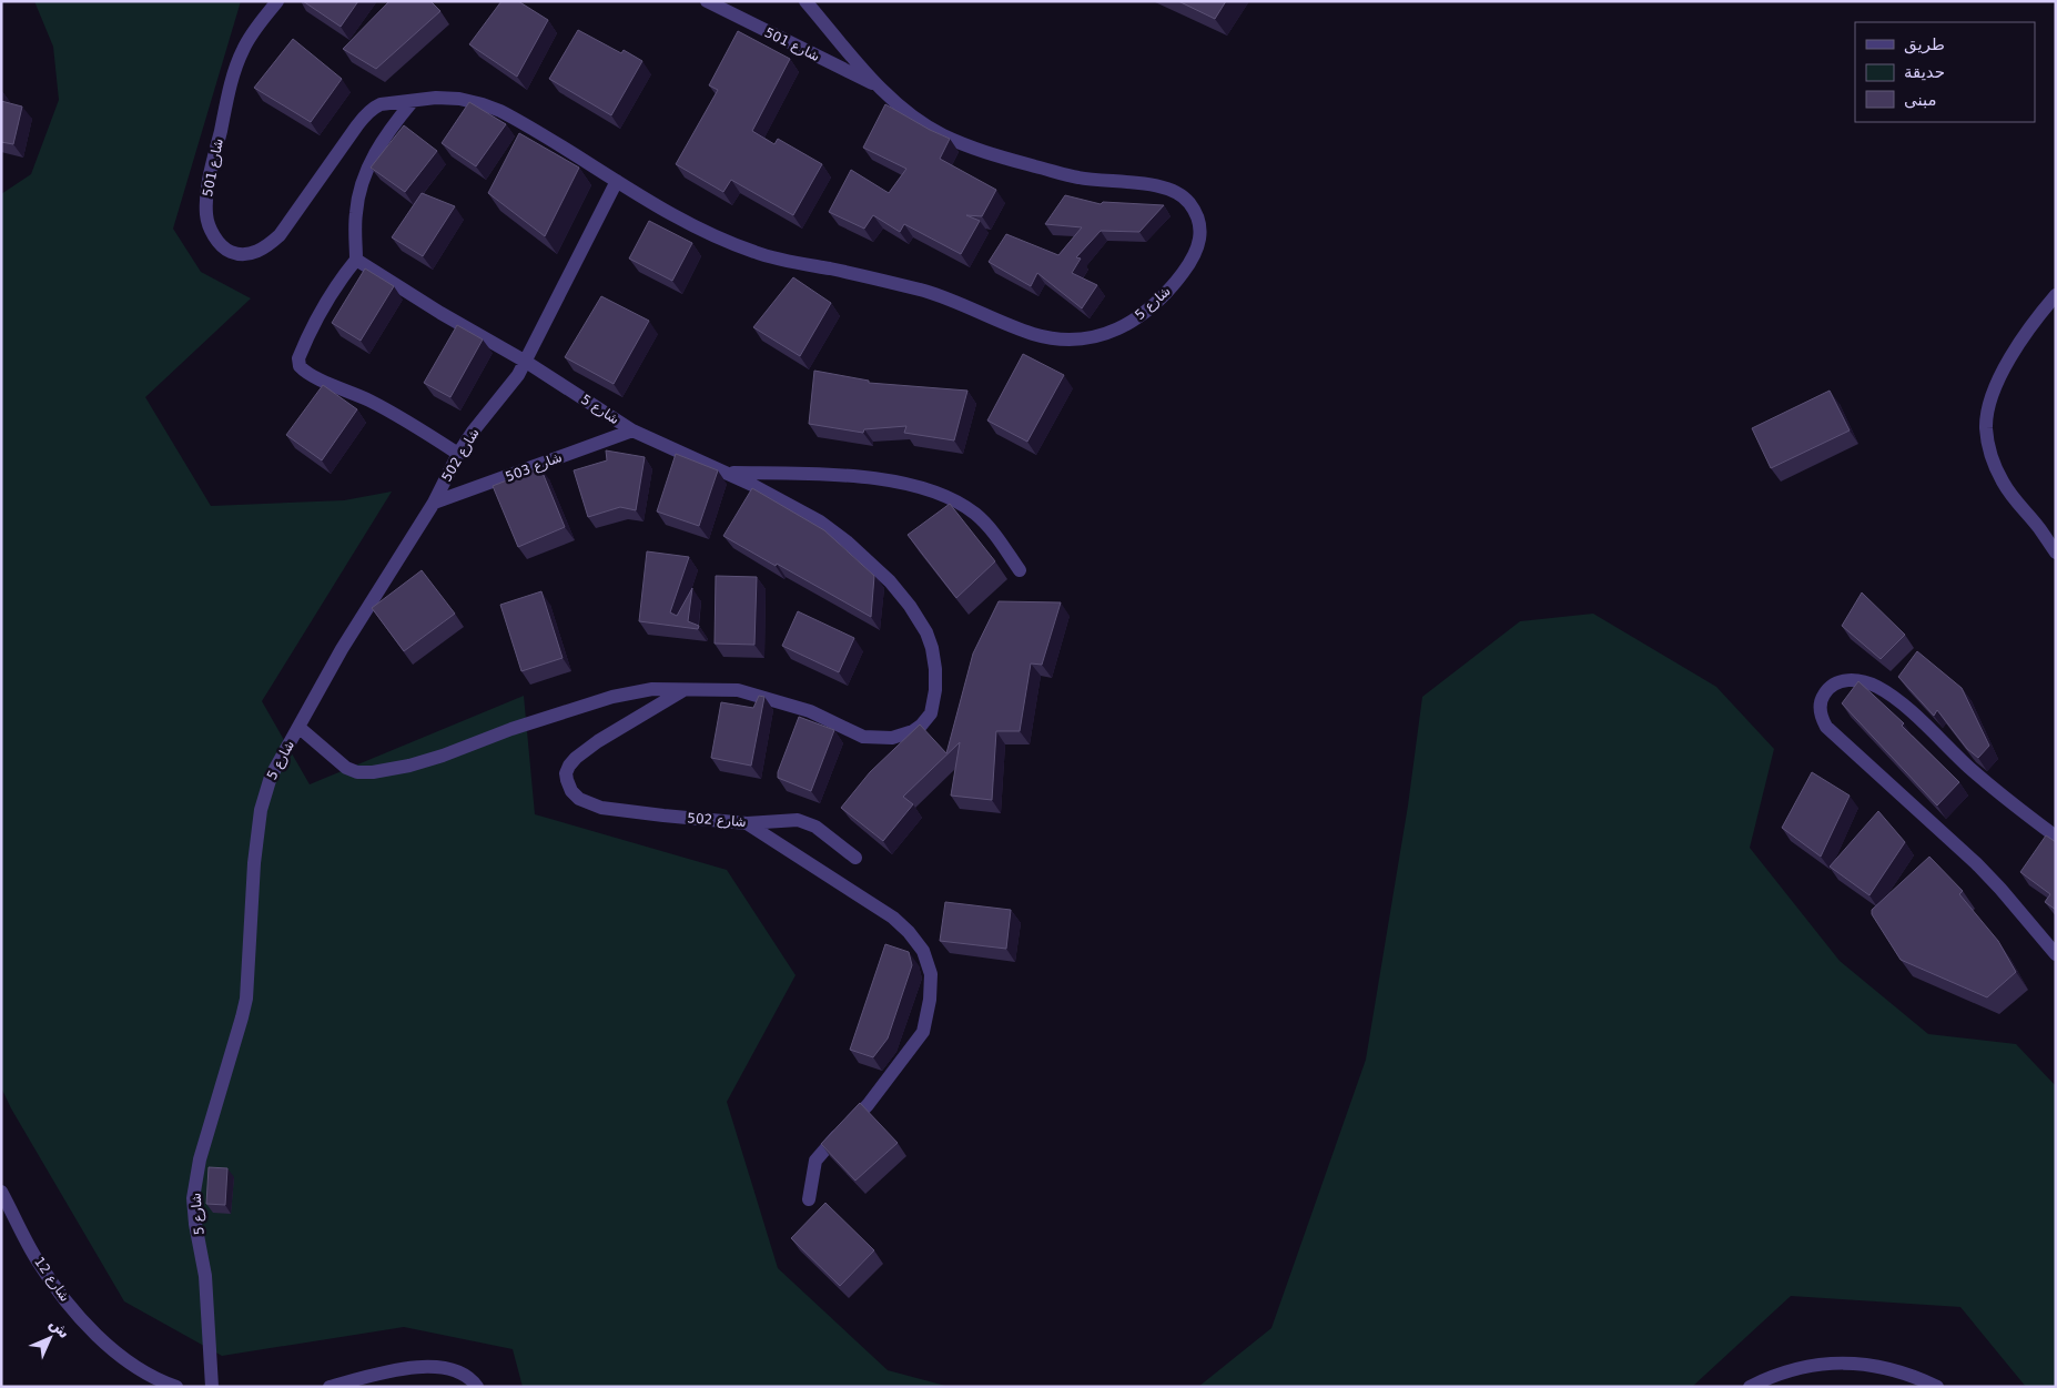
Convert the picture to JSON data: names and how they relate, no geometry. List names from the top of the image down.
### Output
{
  "streets": {
    "street": [
      "شارع 501",
      "شارع 5",
      "شارع 502",
      "شارع 503",
      "شارع 12"
    ]
  },
  "crossings": [
    ["شارع 501", "شارع 5"],
    ["شارع 5", "شارع 502"],
    ["شارع 5", "شارع 503"],
    ["شارع 502", "شارع 503"]
  ],
  "legend": ["طريق", "حديقة", "مبنى"],
  "north": "top right"
}
